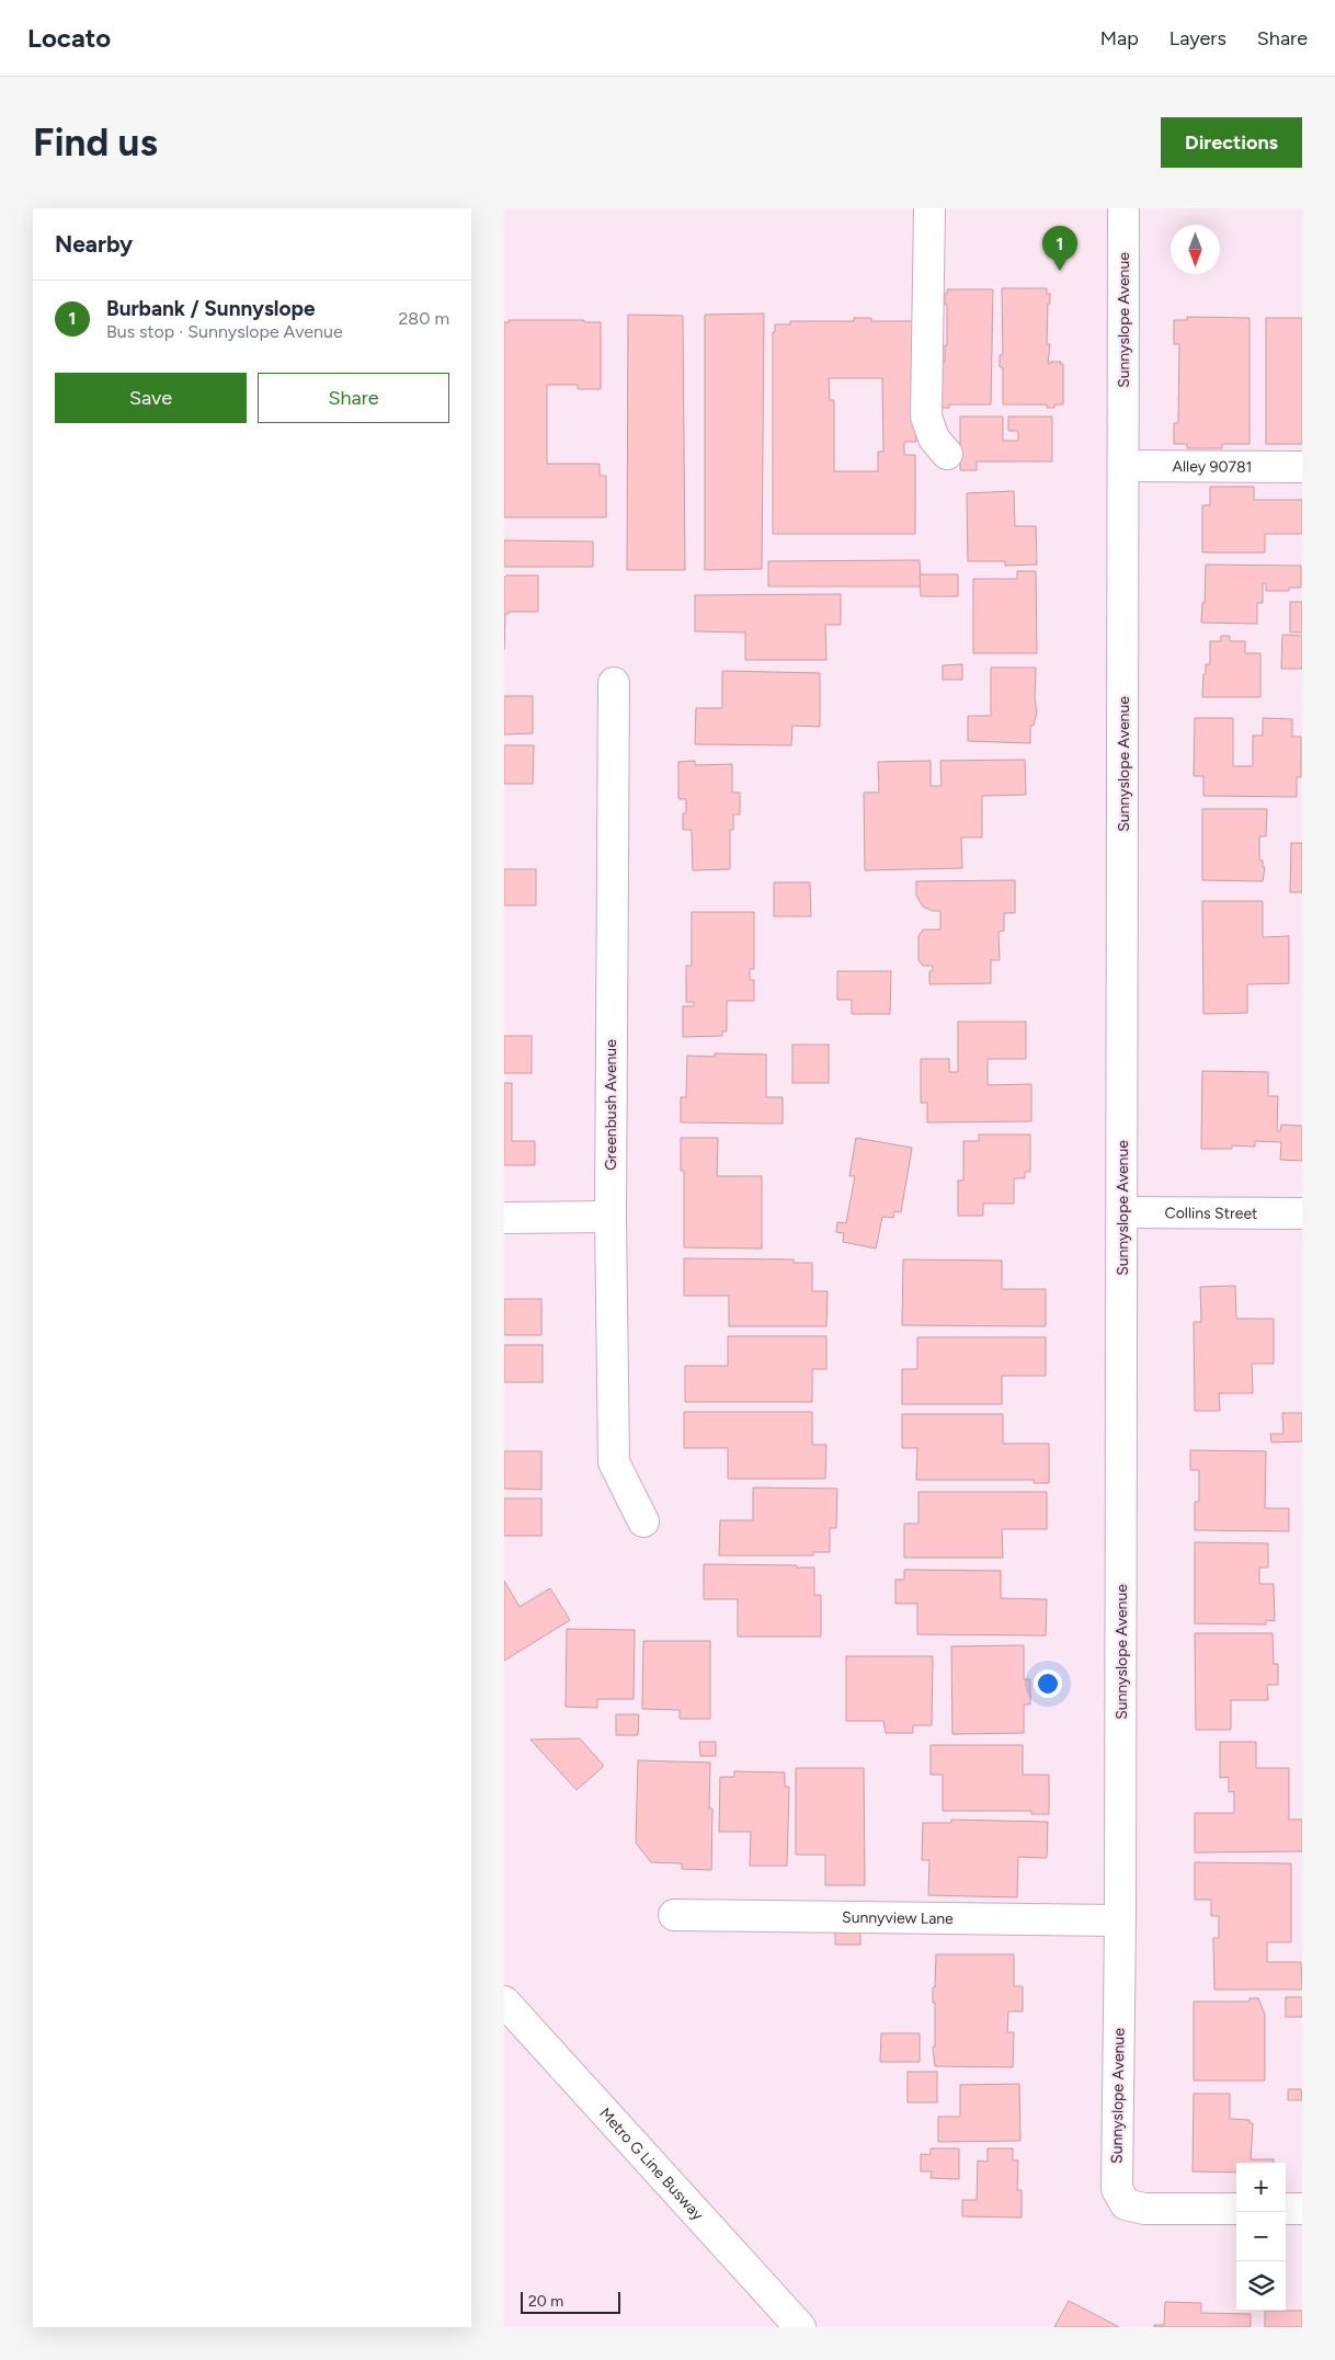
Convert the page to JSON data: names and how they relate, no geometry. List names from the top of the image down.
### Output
{
  "streets": {
    "street": [
      "Sunnyslope Avenue",
      "Alley 90781",
      "Greenbush Avenue",
      "Collins Street",
      "Sunnyview Lane",
      "Metro G Line Busway"
    ]
  },
  "crossings": [
    ["Sunnyslope Avenue", "Alley 90781"],
    ["Sunnyslope Avenue", "Collins Street"],
    ["Sunnyslope Avenue", "Sunnyview Lane"]
  ],
  "scale_bar": "20 m",
  "north": "bottom",
  "page": {
    "header": "Locato",
    "nav": ["Map", "Layers", "Share"],
    "buttons": [
      "Directions",
      ["Save", "Share"]
    ],
    "title": "Find us",
    "heading": "Nearby",
    "pins": "1",
    "list": [
      {
        "mark": "1",
        "name": "Burbank / Sunnyslope",
        "note": "Bus stop · Sunnyslope Avenue",
        "value": "280 m"
      }
    ],
    "map_buttons": ["+", "−"],
    "scale": "20 m"
  }
}
